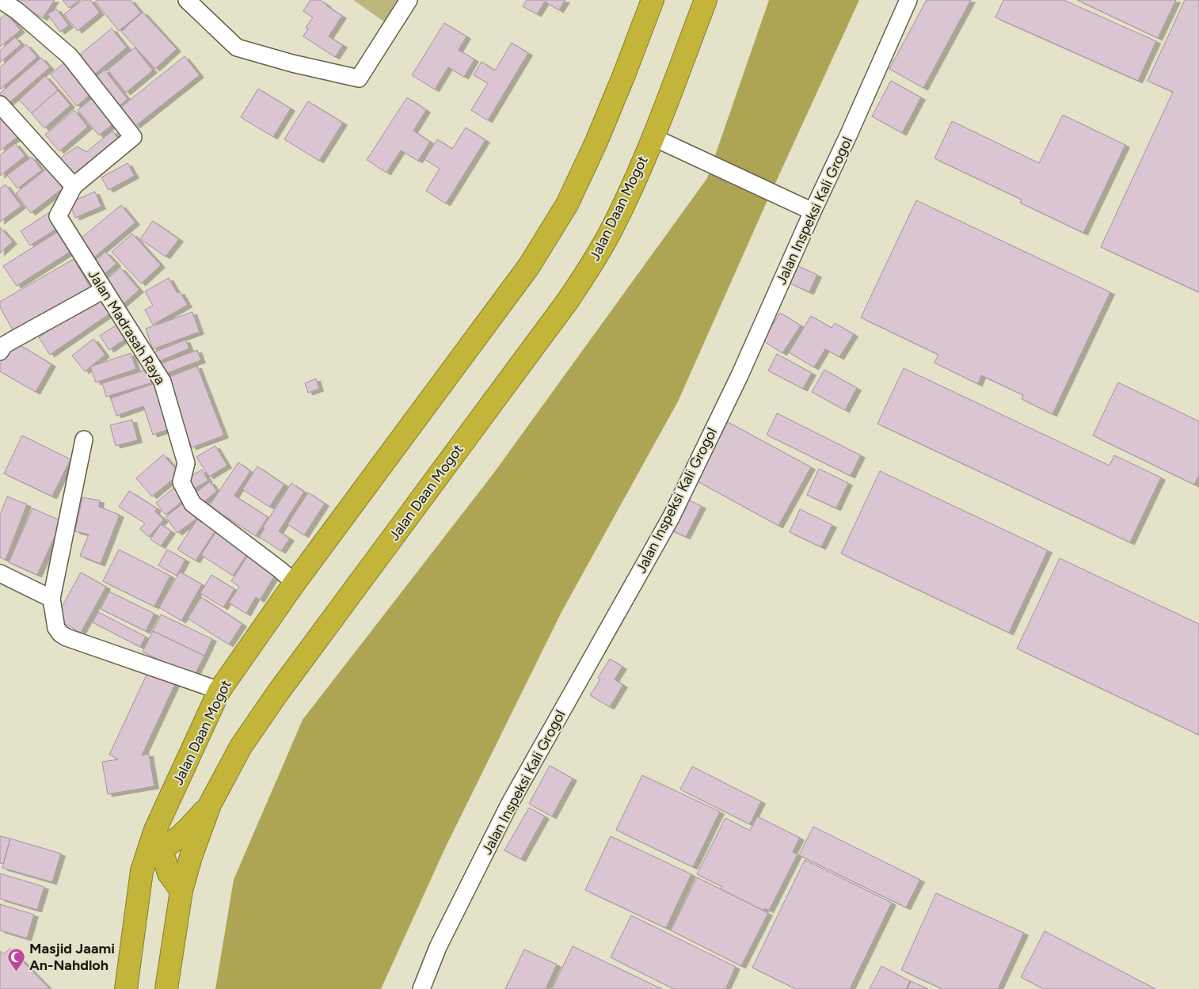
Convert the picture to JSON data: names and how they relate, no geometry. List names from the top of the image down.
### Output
{
  "streets": {
    "highway": ["Jalan Daan Mogot"],
    "street": ["Jalan Inspeksi Kali Grogol", "Jalan Madrasah Raya"]
  },
  "crossings": [
    ["Jalan Daan Mogot", "Jalan Madrasah Raya"]
  ],
  "places": {
    "mosque": ["Masjid Jaami An-Nahdloh"]
  }
}
